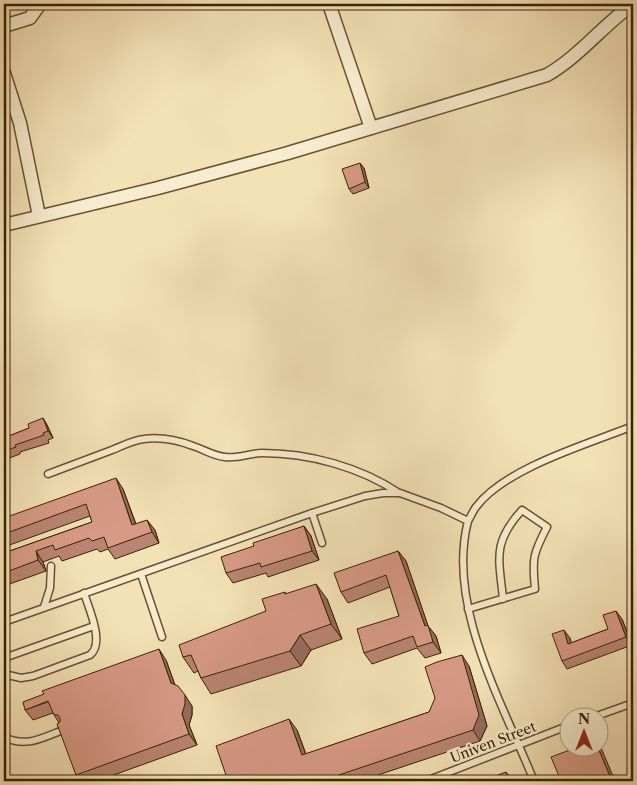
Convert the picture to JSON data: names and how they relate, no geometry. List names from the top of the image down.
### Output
{
  "streets": {
    "lane": ["Univen Street"]
  },
  "north": "top"
}
